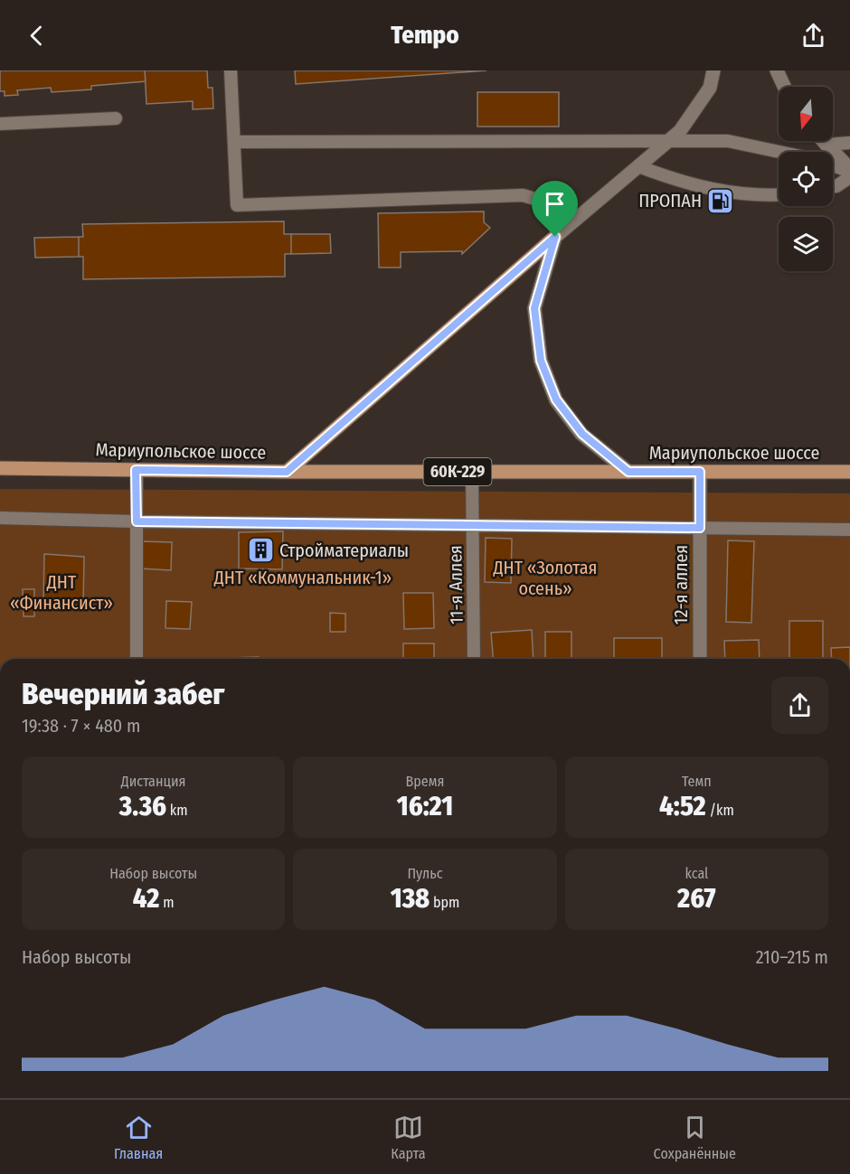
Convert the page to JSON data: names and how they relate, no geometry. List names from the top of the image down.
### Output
{
  "streets": {
    "main road": ["Мариупольское шоссе", "60К-229", "12-я аллея"],
    "lane": ["11-я Аллея"]
  },
  "crossings": [
    ["Мариупольское шоссе", "11-я Аллея"],
    ["Мариупольское шоссе", "12-я аллея"]
  ],
  "parks": ["ДНТ «Золотая осень»", "ДНТ «Коммунальник-1»", "ДНТ «Финансист»"],
  "places": {
    "fuel station": ["ПРОПАН"],
    "building": ["Стройматериалы"]
  },
  "north": "bottom",
  "page": {
    "header": "Tempo",
    "heading": ["Вечерний забег", "19:38 · 7 × 480 m"],
    "stats": [
      ["Дистанция", "3.36 km"],
      ["Время", "16:21"],
      ["Темп", "4:52 /km"],
      ["Набор высоты", "42 m"],
      ["Пульс", "138 bpm"],
      ["kcal", "267"]
    ],
    "chart": ["Набор высоты", "210–215 m"],
    "tabs": ["Главная", "Карта", "Сохранённые"]
  }
}
